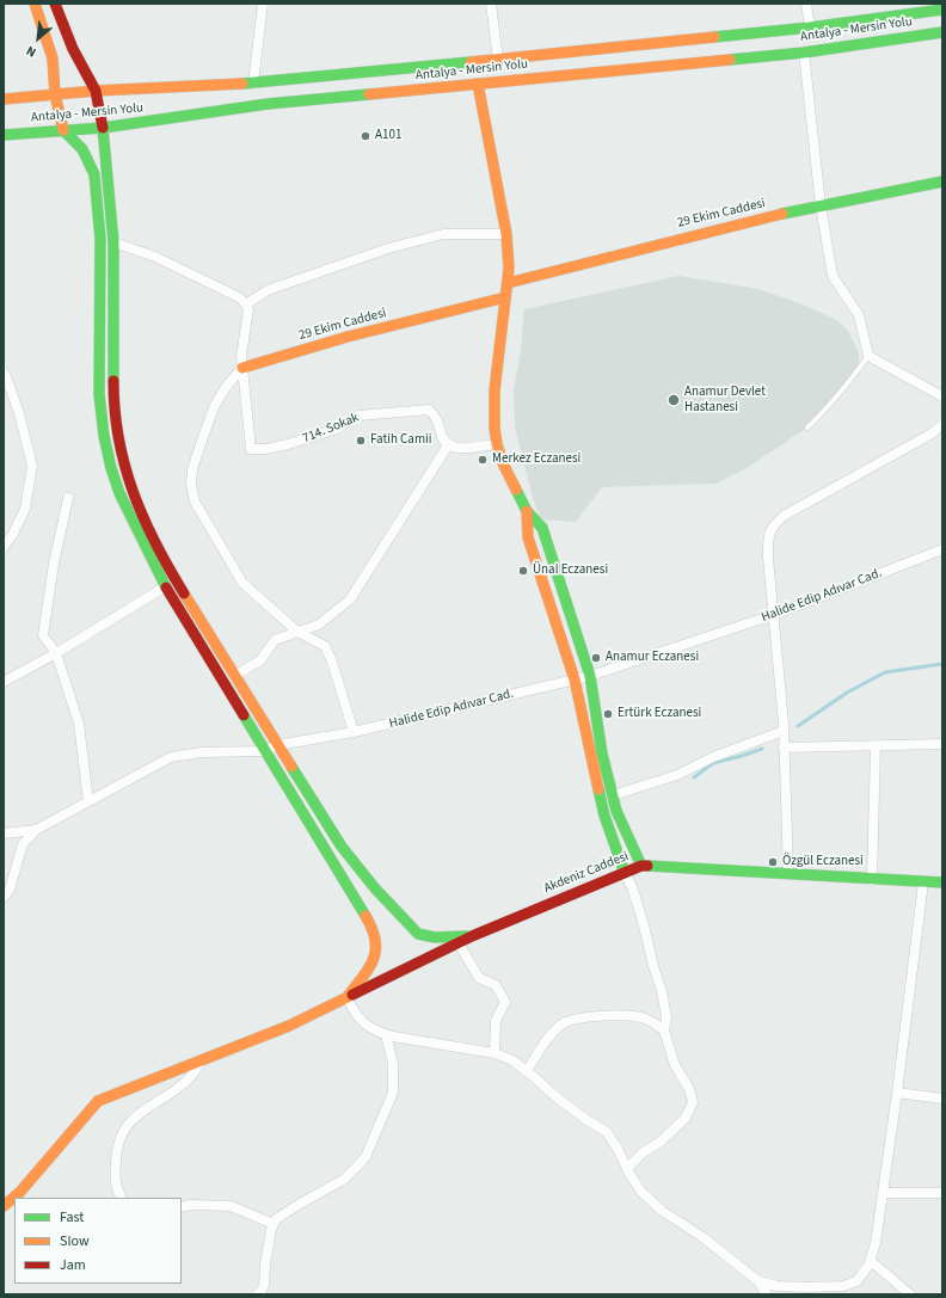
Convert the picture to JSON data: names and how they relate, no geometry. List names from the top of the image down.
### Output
{
  "streets": {
    "main road": ["Antalya - Mersin Yolu", "29 Ekim Caddesi", "Akdeniz Caddesi"],
    "street": ["714. Sokak", "Halide Edip Adıvar Cad."]
  },
  "crossings": [
    ["29 Ekim Caddesi", "714. Sokak"]
  ],
  "places": [
    "A101",
    "Anamur Devlet Hastanesi",
    "Fatih Camii",
    "Merkez Eczanesi",
    "Ünal Eczanesi",
    "Anamur Eczanesi",
    "Ertürk Eczanesi",
    "Özgül Eczanesi"
  ],
  "legend": ["Fast", "Slow", "Jam"],
  "north": "bottom left"
}
